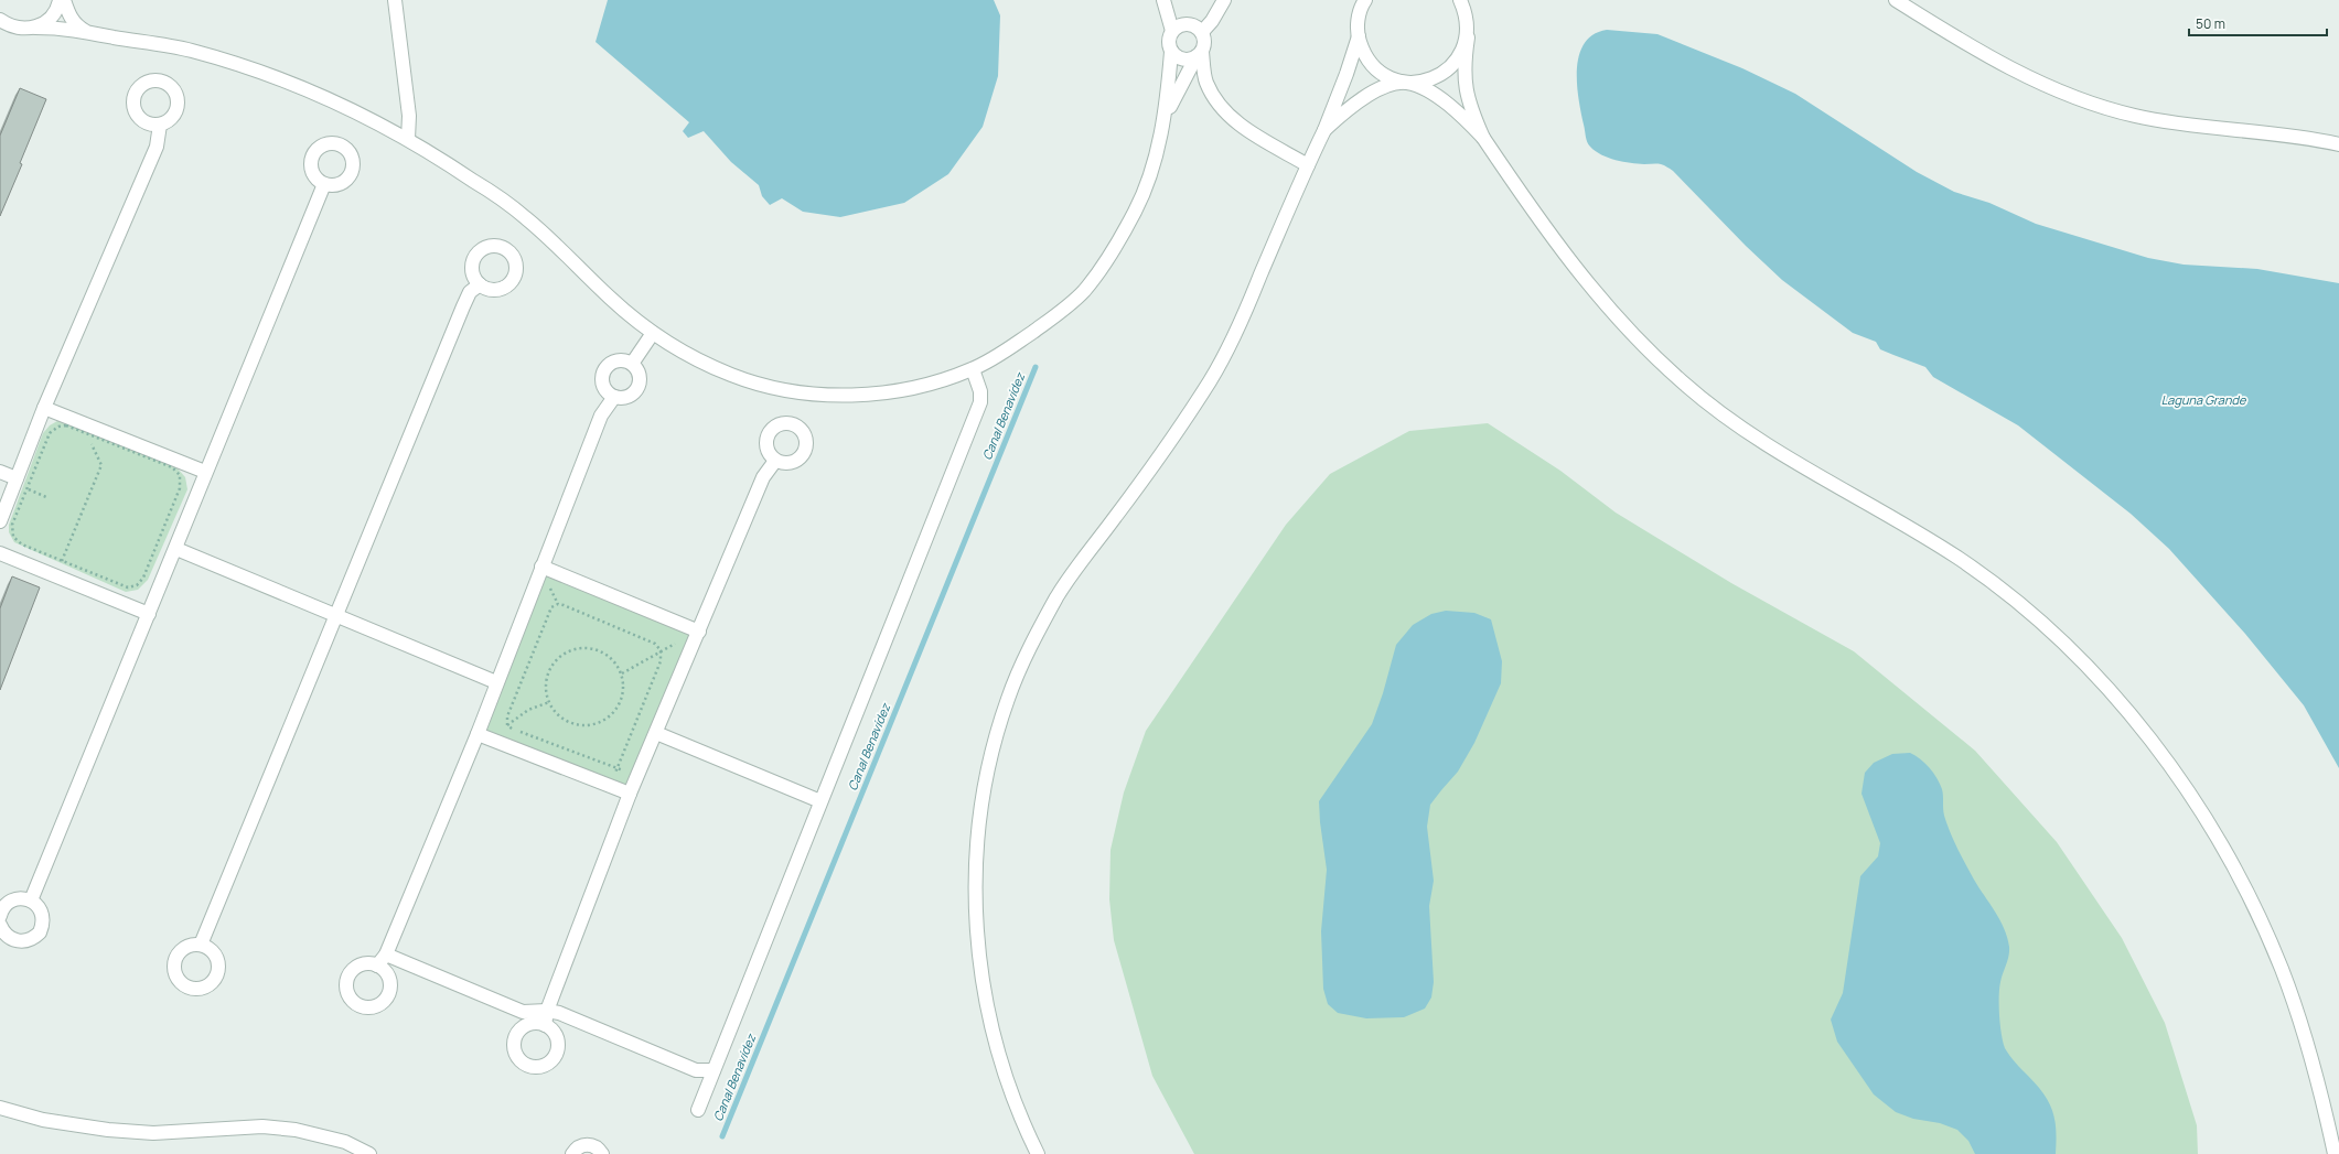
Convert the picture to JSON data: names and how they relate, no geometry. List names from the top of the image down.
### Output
{
  "water": ["Laguna Grande", "Canal Benavídez"],
  "scale_bar": "50 m"
}
